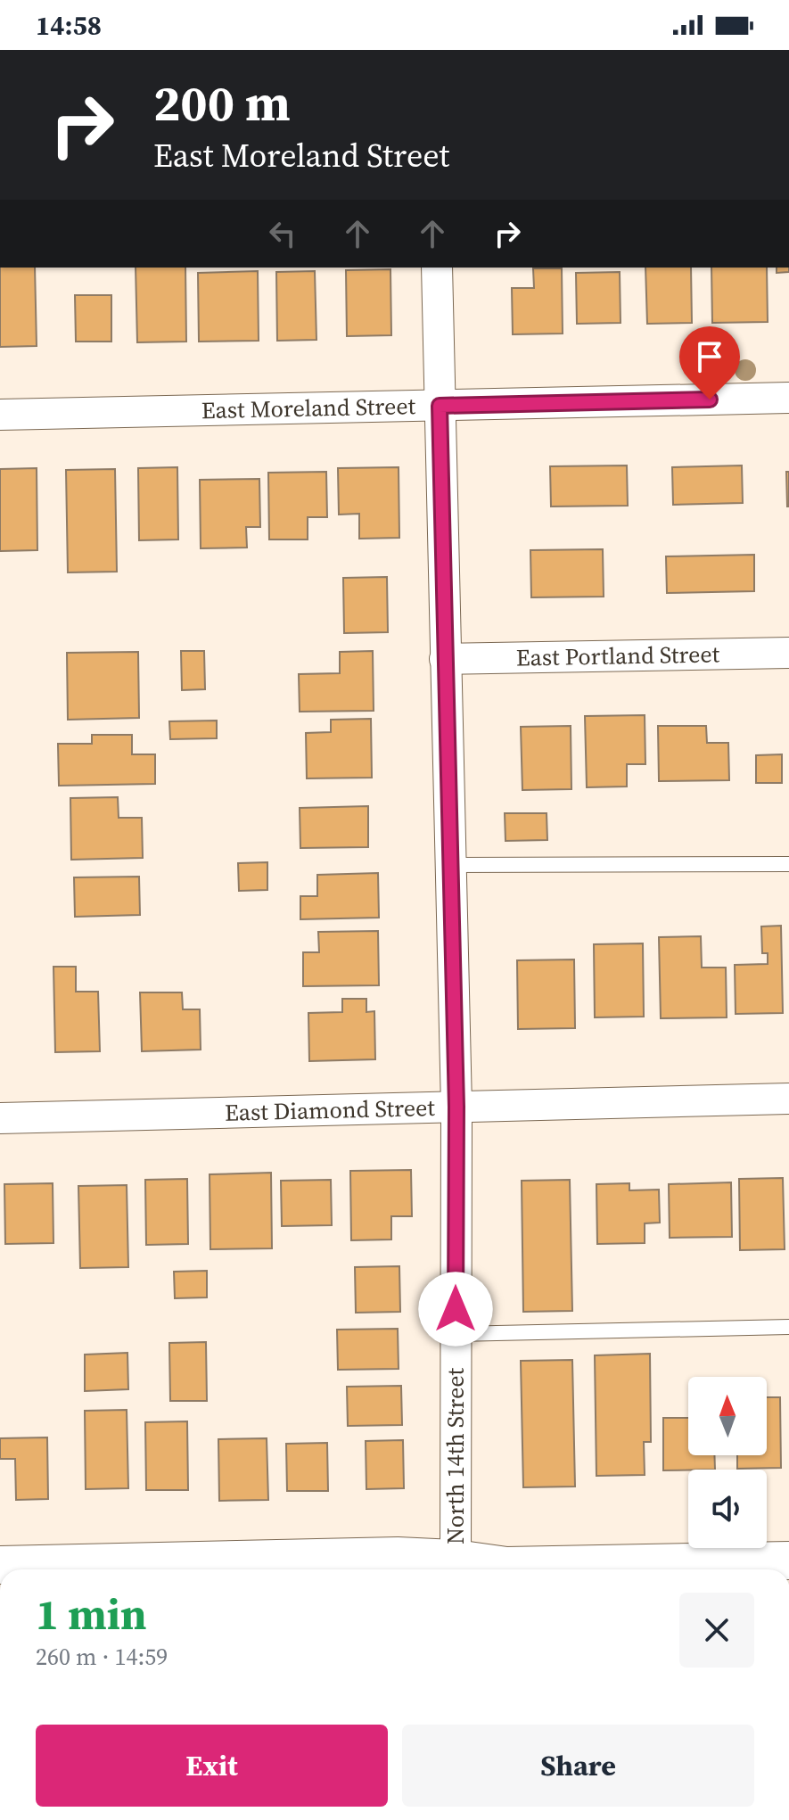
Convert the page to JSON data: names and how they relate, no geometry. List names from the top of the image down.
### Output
{
  "streets": {
    "street": [
      "East Moreland Street",
      "East Portland Street",
      "East Diamond Street",
      "North 14th Street"
    ]
  },
  "crossings": [
    ["East Moreland Street", "North 14th Street"],
    ["East Portland Street", "North 14th Street"],
    ["East Diamond Street", "North 14th Street"]
  ],
  "north": "top",
  "page": {
    "status": "14:58",
    "turn": ["200 m", "East Moreland Street"],
    "heading": ["1 min", "260 m · 14:59"],
    "buttons": ["Exit", "Share"]
  }
}
